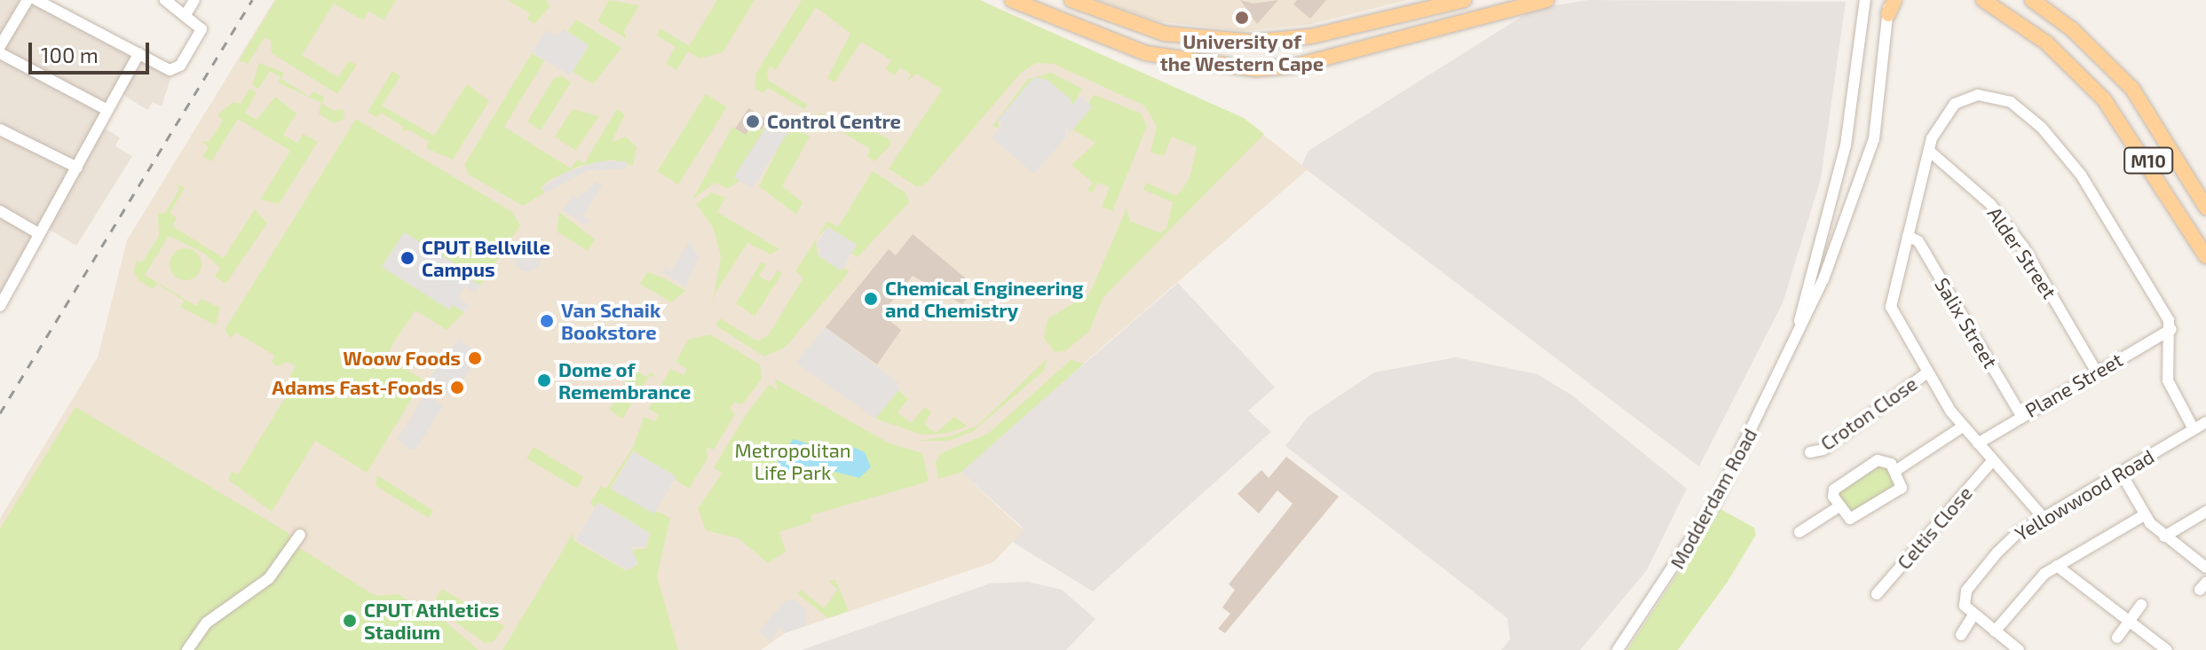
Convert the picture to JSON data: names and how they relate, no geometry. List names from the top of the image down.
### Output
{
  "streets": {
    "main road": ["M10"],
    "street": [
      "Alder Street",
      "Salix Street",
      "Plane Street",
      "Croton Close",
      "Yellowwood Road",
      "Modderdam Road",
      "Celtis Close"
    ]
  },
  "crossings": [
    ["Alder Street", "Plane Street"],
    ["Salix Street", "Plane Street"]
  ],
  "parks": ["Metropolitan Life Park"],
  "places": [
    "University of the Western Cape",
    "Control Centre",
    "CPUT Bellville Campus",
    "Chemical Engineering and Chemistry",
    "Van Schaik Bookstore",
    "Woow Foods",
    "Dome of Remembrance",
    "Adams Fast-Foods",
    "CPUT Athletics Stadium"
  ],
  "scale_bar": "100 m"
}
